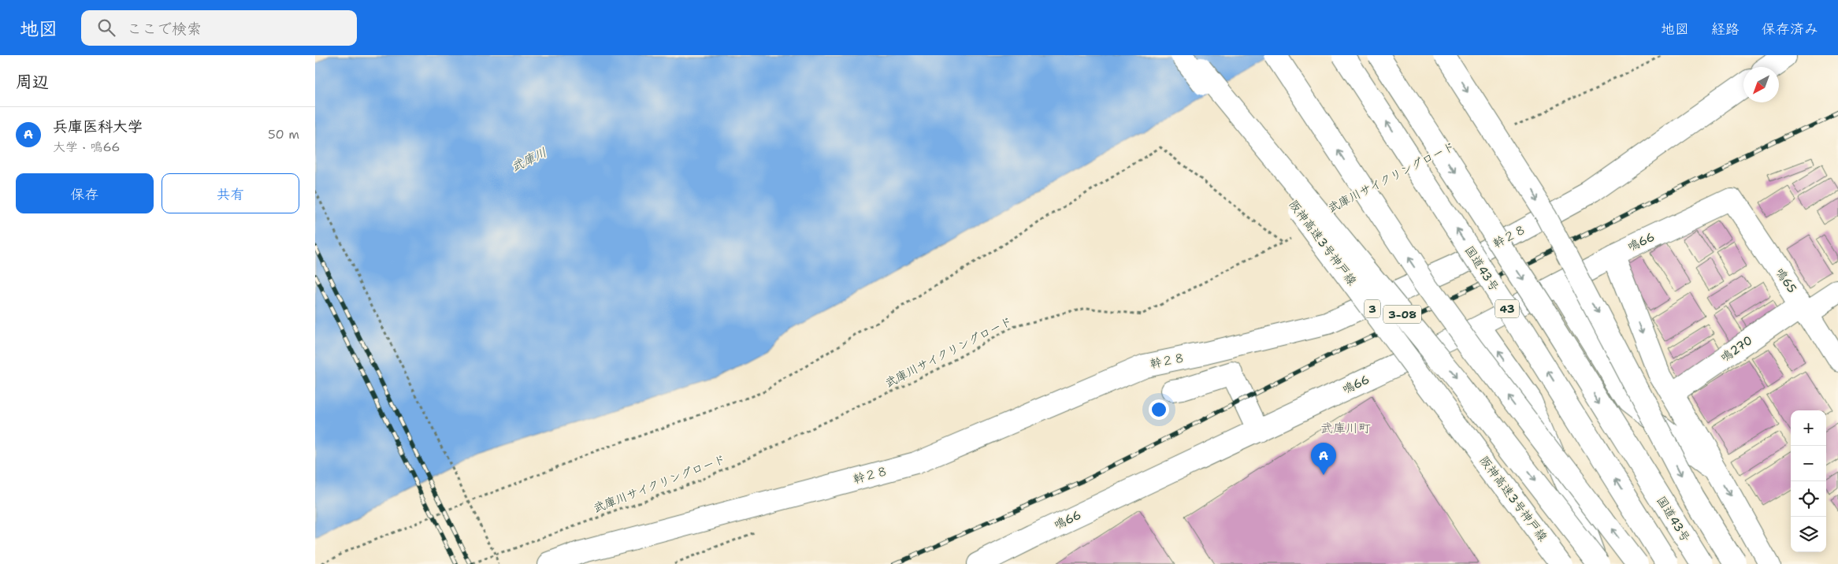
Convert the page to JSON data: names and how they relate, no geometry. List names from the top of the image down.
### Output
{
  "streets": {
    "main road": [
      "幹２８",
      "鳴66",
      "阪神高速3号神戸線",
      "国道43号",
      "鳴65",
      "3",
      "43",
      "3-08",
      "鳴270"
    ],
    "path": ["武庫川サイクリングロード"]
  },
  "crossings": [
    ["鳴66", "鳴65"],
    ["阪神高速3号神戸線", "3-08"],
    ["鳴65", "鳴270"]
  ],
  "districts": ["武庫川町"],
  "water": ["武庫川"],
  "north": "bottom left",
  "page": {
    "header": "地図",
    "search": "ここで検索",
    "nav": ["地図", "経路", "保存済み"],
    "heading": "周辺",
    "list": [
      {
        "mark": "A",
        "name": "兵庫医科大学",
        "note": "大学 · 鳴66",
        "value": "50 m"
      }
    ],
    "buttons": ["保存", "共有"],
    "map_buttons": ["+", "−"],
    "pins": "A"
  }
}
